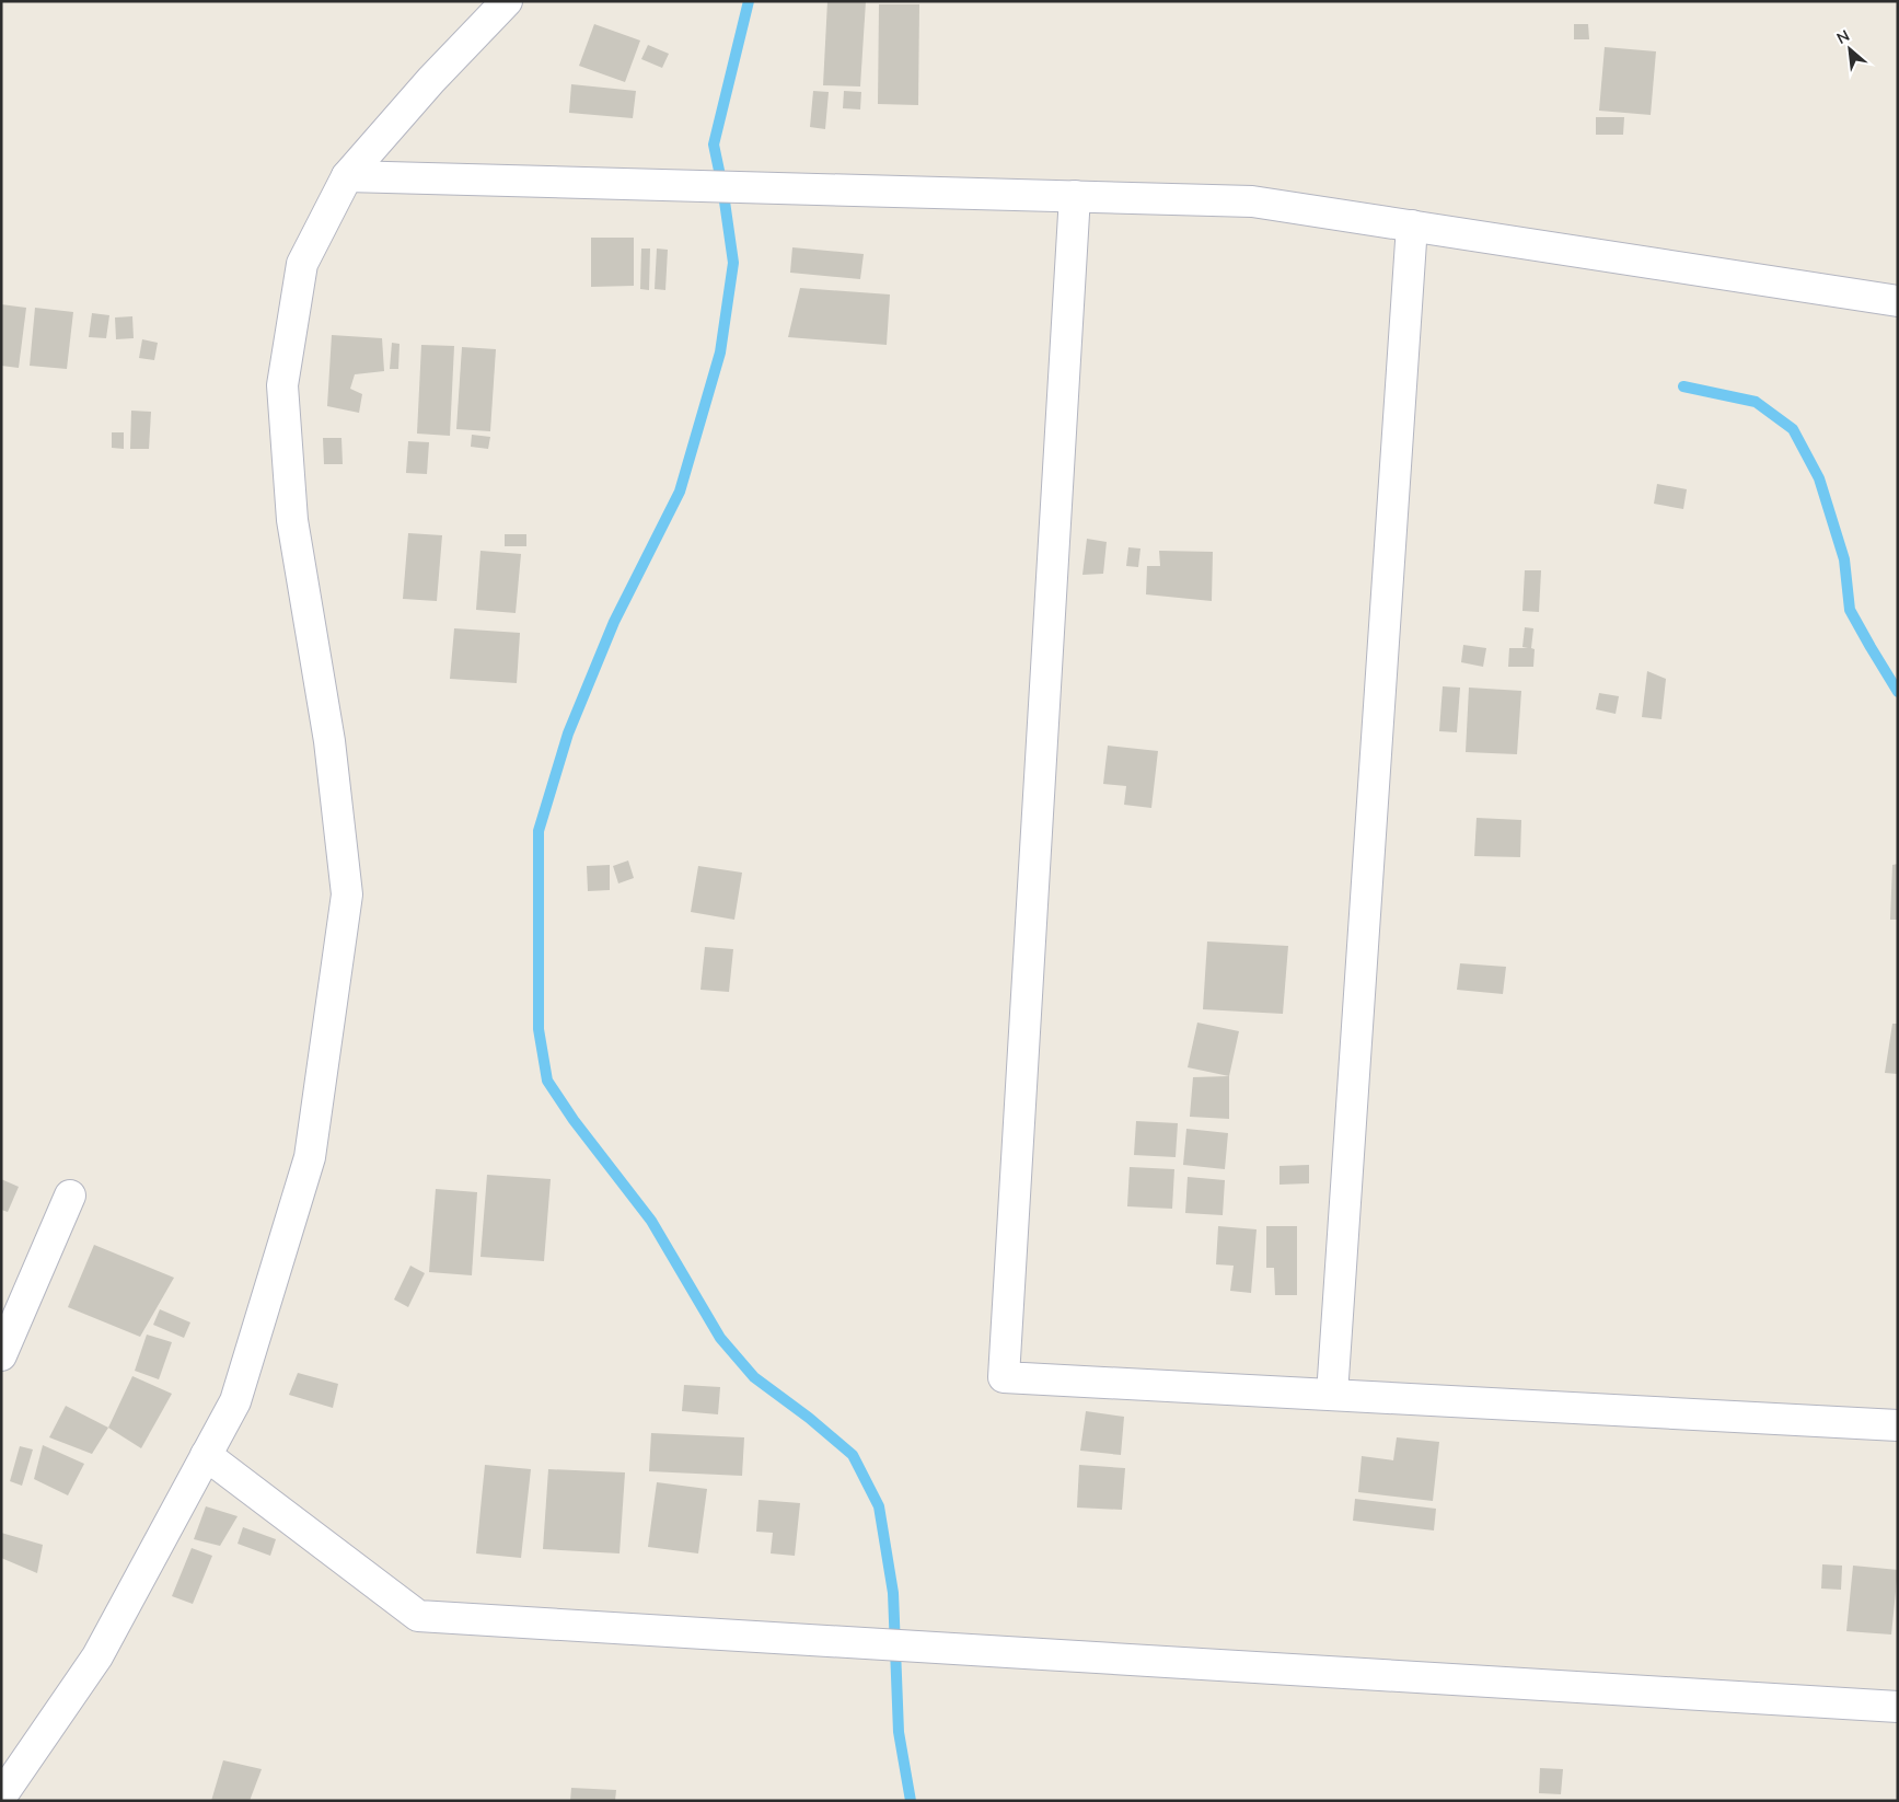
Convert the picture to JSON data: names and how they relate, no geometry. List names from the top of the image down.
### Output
{
  "north": "top left"
}
